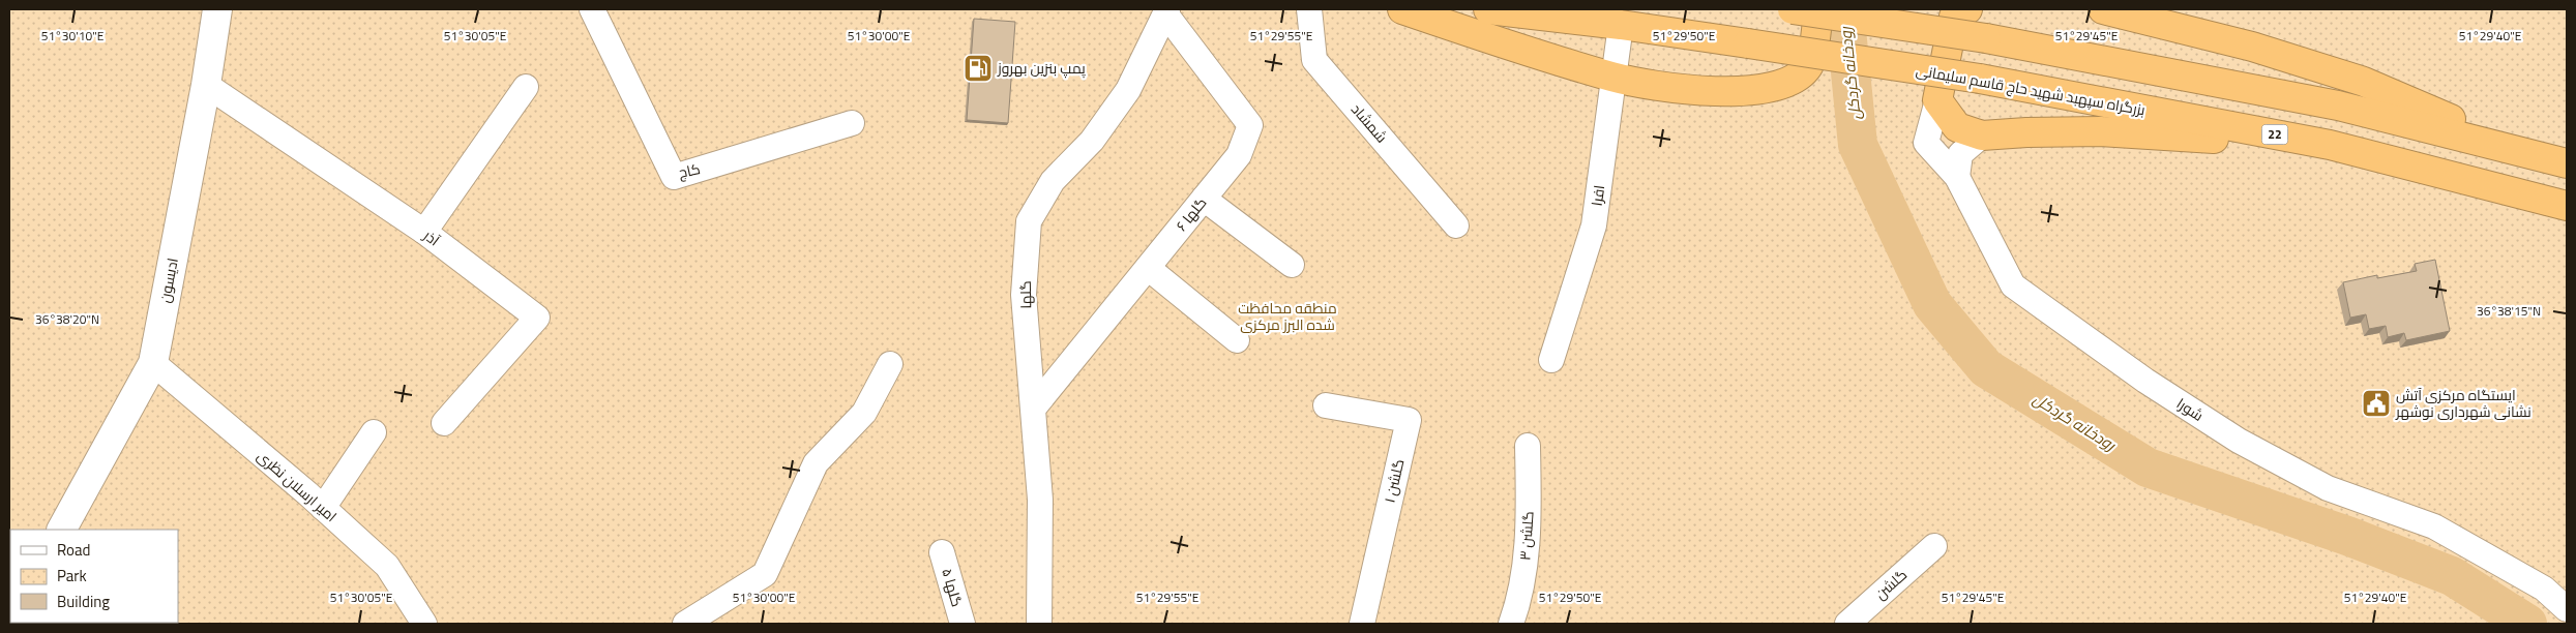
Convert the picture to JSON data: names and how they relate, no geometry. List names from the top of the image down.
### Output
{
  "streets": {
    "highway": ["بزرگراه سپهبد شهید حاج قاسم سلیمانی", "22"],
    "street": [
      "شمشاد",
      "کاج",
      "افرا",
      "گلها ۶",
      "آذر",
      "ادیسون",
      "گلها",
      "شورا",
      "گلشن ۱",
      "امیر ارسلان نظری",
      "گلشن ۳",
      "گلشن",
      "گلها ۵"
    ]
  },
  "crossings": [
    ["بزرگراه سپهبد شهید حاج قاسم سلیمانی", "افرا"],
    ["گلها ۶", "گلها"],
    ["آذر", "ادیسون"],
    ["ادیسون", "امیر ارسلان نظری"]
  ],
  "water": ["رودخانه گردکل"],
  "parks": ["منطقه محافظت شده البرز مرکزی"],
  "places": {
    "fuel station": ["پمپ بنزین بهروز"],
    "public building": ["ایستگاه مرکزی آتش نشانی شهرداری نوشهر"]
  },
  "legend": ["Road", "Park", "Building"],
  "coordinates": [
    "51°30'10\"E",
    "51°30'05\"E",
    "51°30'00\"E",
    "51°29'55\"E",
    "51°29'50\"E",
    "51°29'45\"E",
    "51°29'40\"E",
    "36°38'15\"N",
    "36°38'20\"N"
  ]
}
